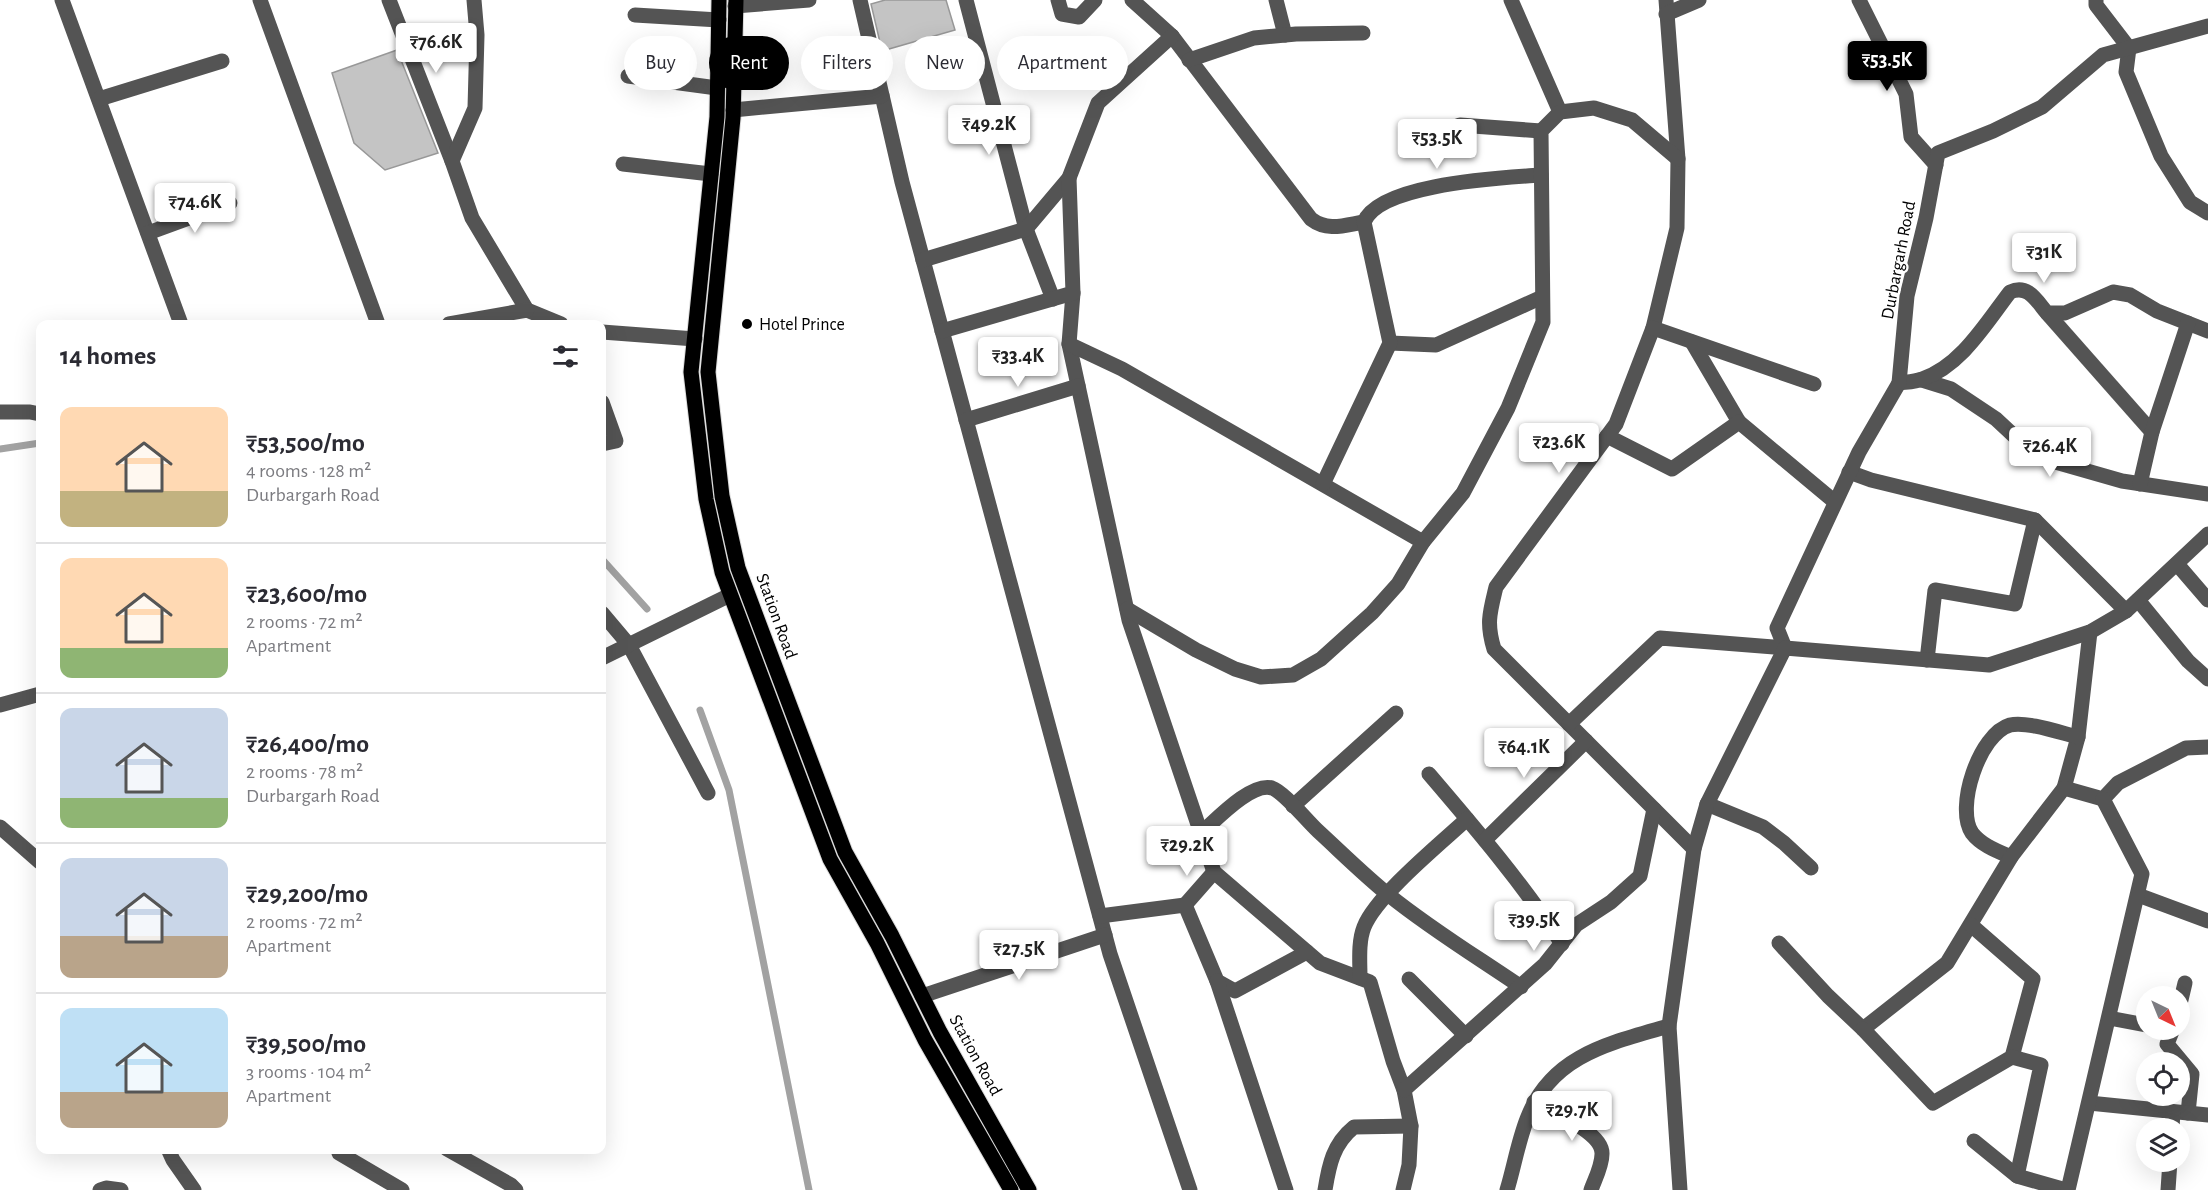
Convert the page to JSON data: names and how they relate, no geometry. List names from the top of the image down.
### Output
{
  "streets": {
    "main road": ["Station Road"],
    "street": ["Durbargarh Road"]
  },
  "places": ["Hotel Prince"],
  "north": "bottom right",
  "page": {
    "price": [
      "₹76.6K",
      "₹53.5K",
      "₹49.2K",
      "₹53.5K",
      "₹74.6K",
      "₹31K",
      "₹33.4K",
      "₹23.6K",
      "₹26.4K",
      "₹64.1K",
      "₹29.2K",
      "₹39.5K",
      "₹27.5K",
      "₹29.7K"
    ],
    "chip": [
      "Buy",
      "Rent",
      "Filters",
      "New",
      "Apartment"
    ],
    "heading": "14 homes",
    "list": [
      {
        "name": "₹53,500/mo",
        "note": "4 rooms · 128 m² · Durbargarh Road"
      },
      {
        "name": "₹23,600/mo",
        "note": "2 rooms · 72 m² · Apartment"
      },
      {
        "name": "₹26,400/mo",
        "note": "2 rooms · 78 m² · Durbargarh Road"
      },
      {
        "name": "₹29,200/mo",
        "note": "2 rooms · 72 m² · Apartment"
      },
      {
        "name": "₹39,500/mo",
        "note": "3 rooms · 104 m² · Apartment"
      }
    ]
  }
}
